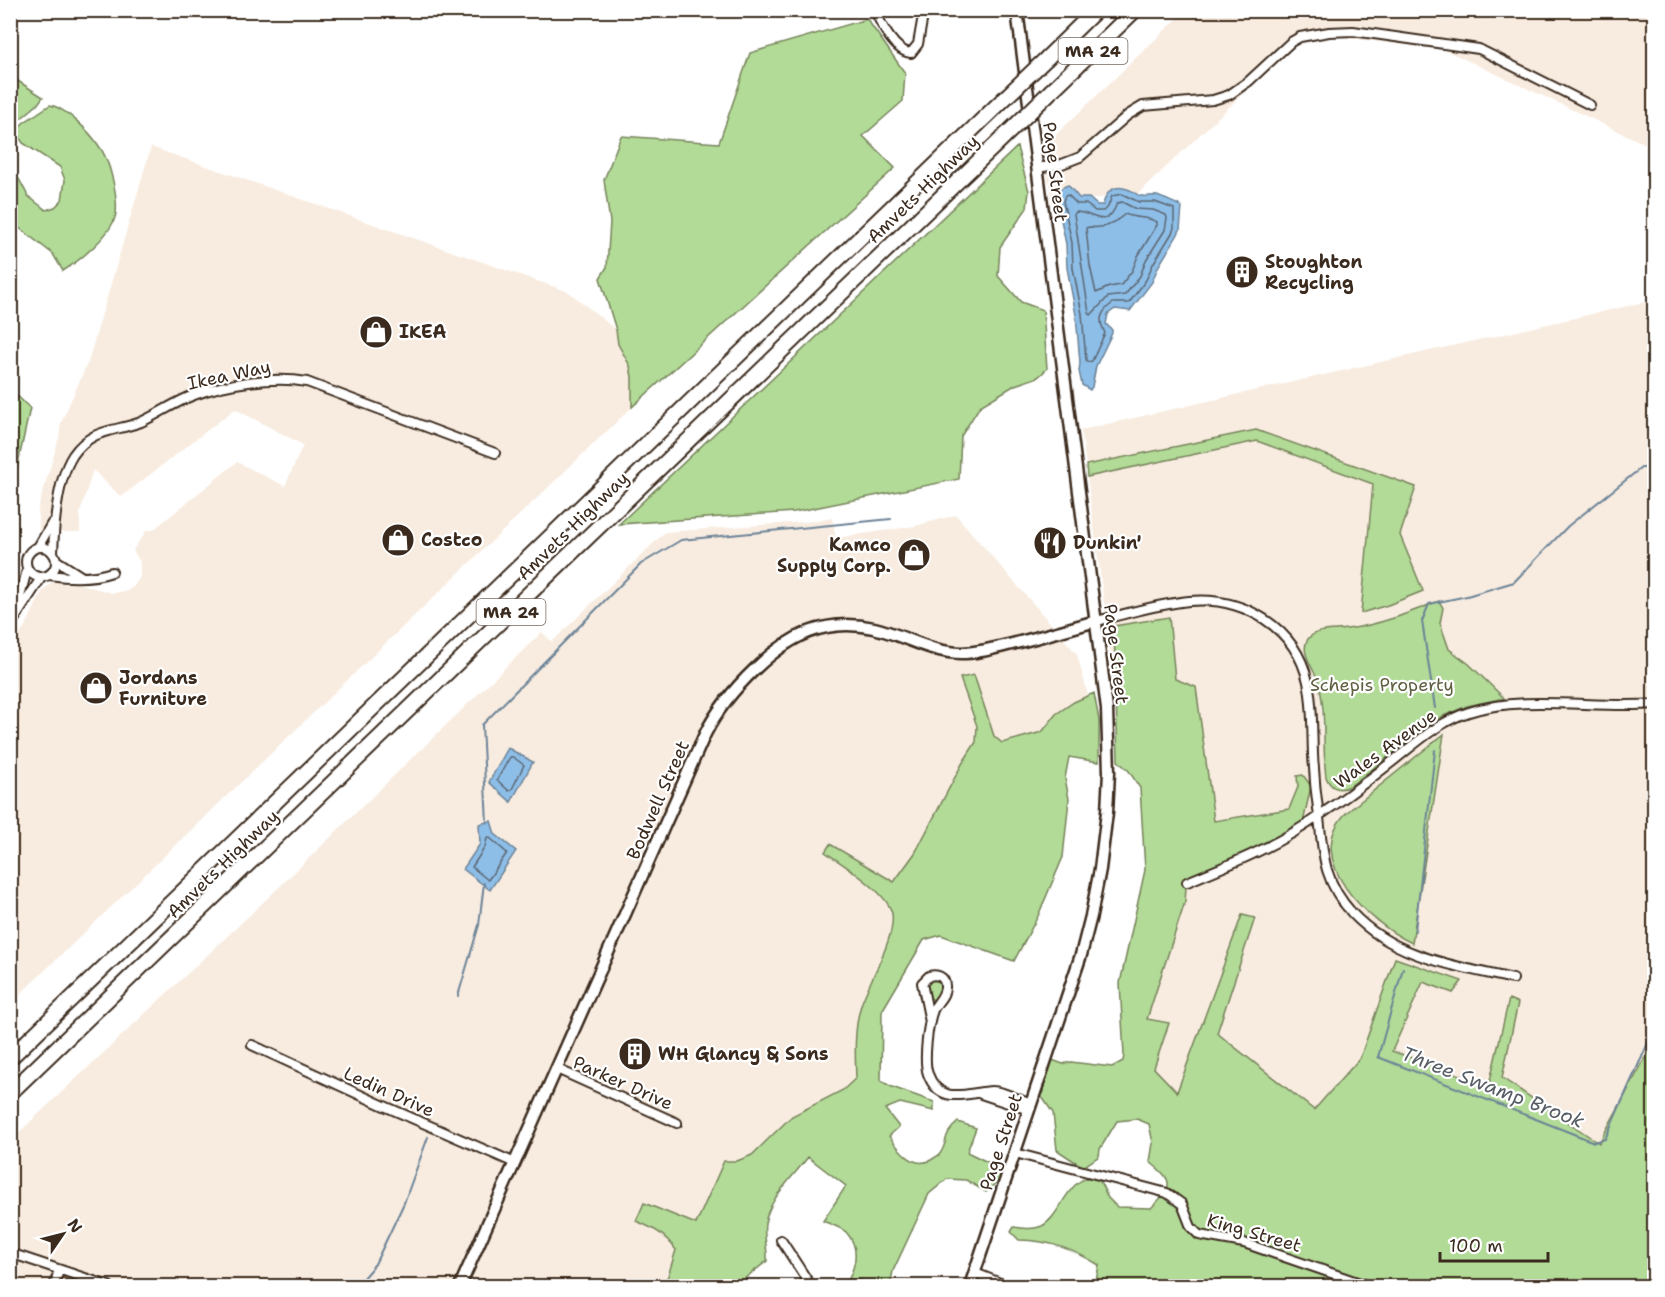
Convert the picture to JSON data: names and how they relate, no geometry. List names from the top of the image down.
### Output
{
  "streets": {
    "highway": ["MA 24", "Amvets Highway"],
    "main road": ["Page Street", "Bodwell Street"],
    "street": [
      "Ikea Way",
      "Wales Avenue",
      "Parker Drive",
      "Ledin Drive",
      "King Street"
    ]
  },
  "crossings": [
    ["Page Street", "Bodwell Street"],
    ["Page Street", "King Street"],
    ["Bodwell Street", "Parker Drive"],
    ["Bodwell Street", "Ledin Drive"]
  ],
  "water": ["Three Swamp Brook"],
  "parks": ["Schepis Property"],
  "places": {
    "building": ["Stoughton Recycling", "WH Glancy & Sons"],
    "shop": [
      "IKEA",
      "Costco",
      "Kamco Supply Corp.",
      "Jordans Furniture"
    ],
    "restaurant": ["Dunkin'"]
  },
  "scale_bar": "100 m",
  "north": "top right"
}
